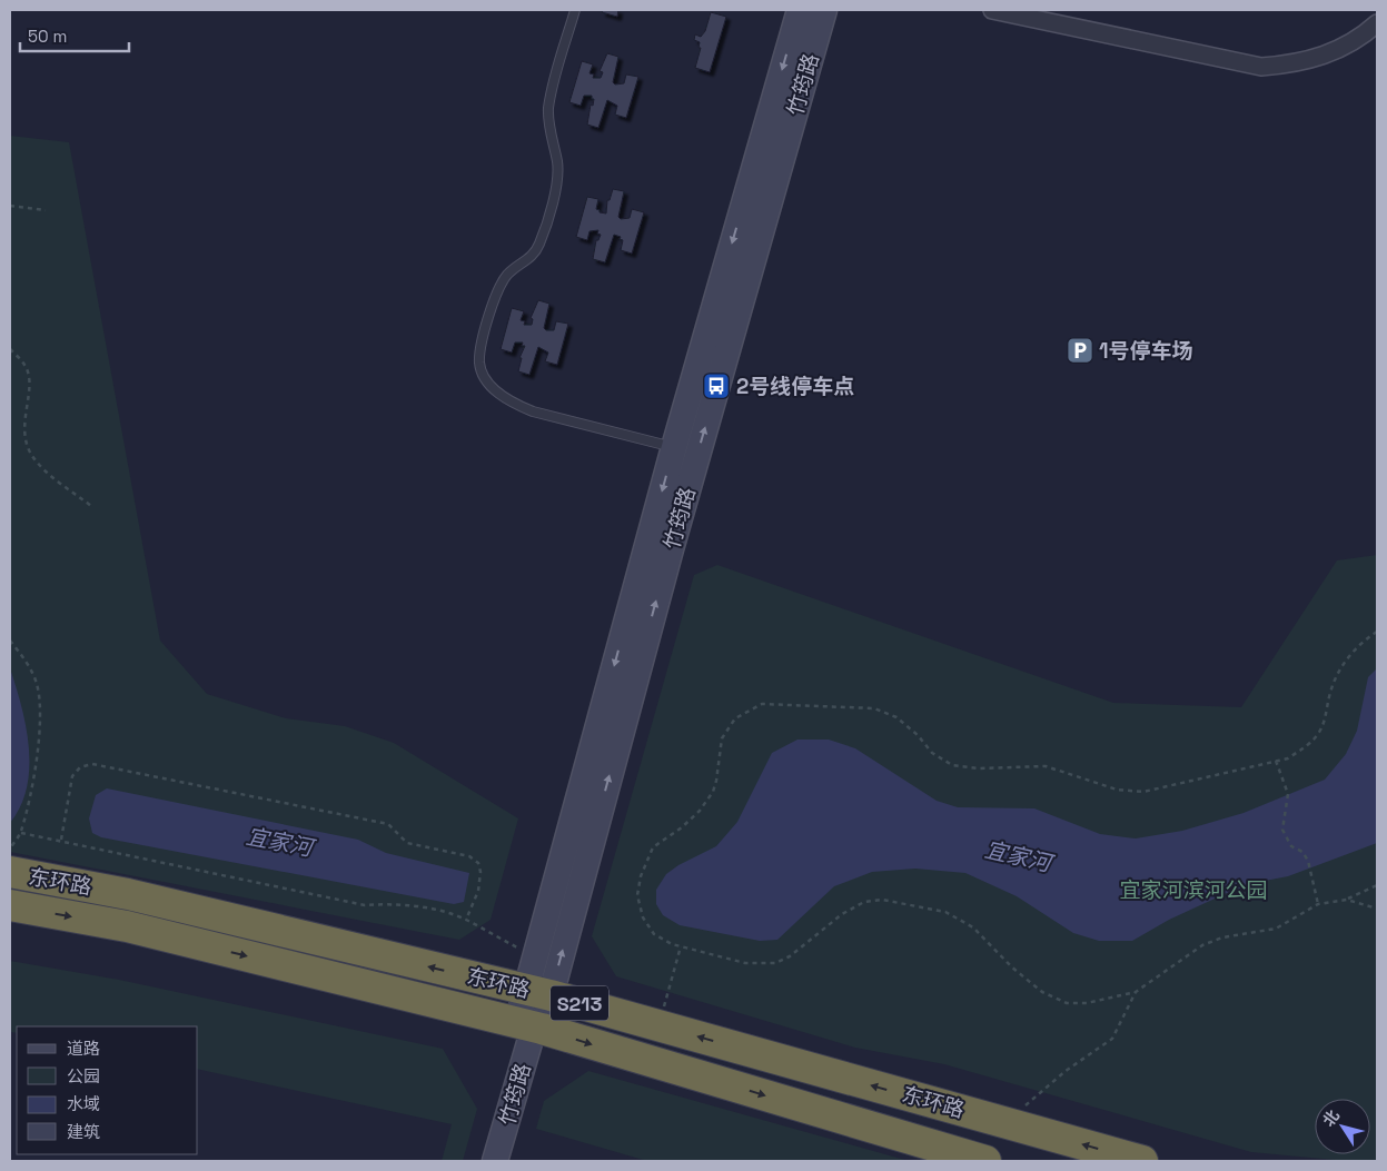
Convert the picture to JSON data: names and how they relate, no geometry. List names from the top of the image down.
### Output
{
  "streets": {
    "highway": ["东环路", "S213"],
    "main road": ["竹筠路"]
  },
  "crossings": [
    ["竹筠路", "东环路"]
  ],
  "water": ["宜家河"],
  "parks": ["宜家河滨河公园"],
  "places": {
    "parking": ["1号停车场"],
    "bus stop": ["2号线停车点"]
  },
  "legend": [
    "道路",
    "公园",
    "水域",
    "建筑"
  ],
  "scale_bar": "50 m",
  "north": "top left"
}
